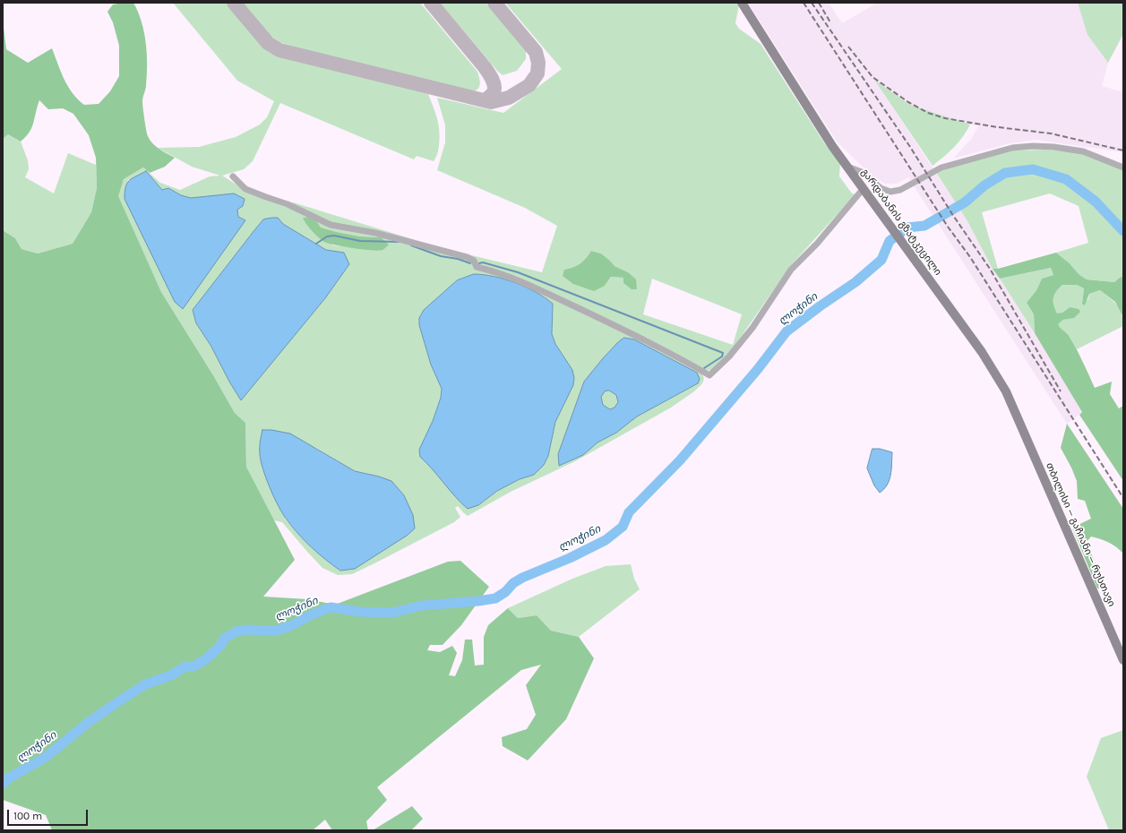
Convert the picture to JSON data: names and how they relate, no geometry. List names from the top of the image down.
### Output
{
  "streets": {
    "main road": ["გარდაბანის გზატკეცილი", "თბილისი — გაჩიანი — რუსთავი"]
  },
  "crossings": [
    ["გარდაბანის გზატკეცილი", "თბილისი — გაჩიანი — რუსთავი"]
  ],
  "water": ["ლოჭინი"],
  "scale_bar": "100 m"
}
